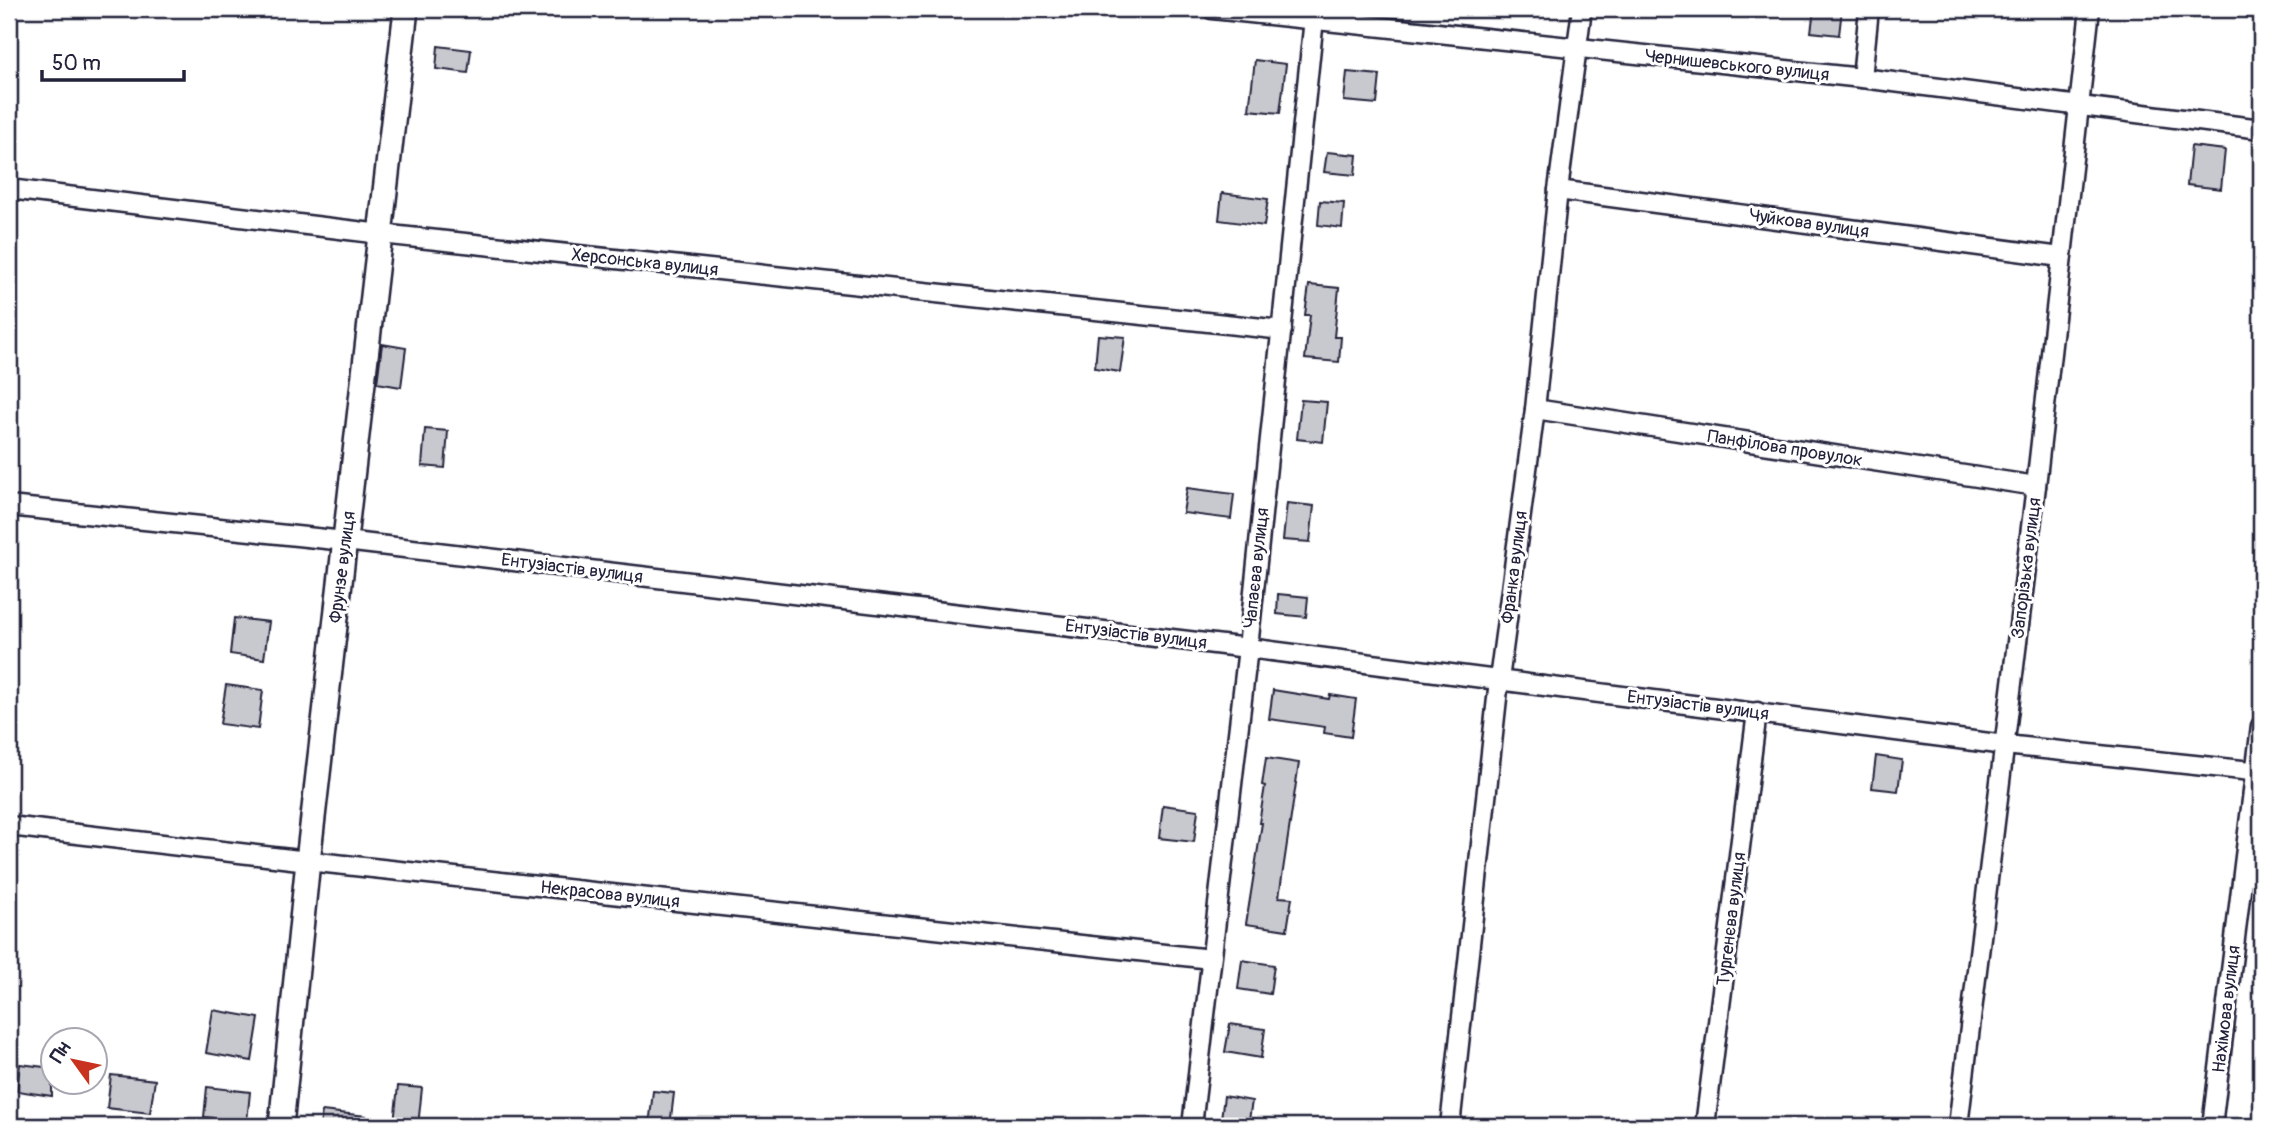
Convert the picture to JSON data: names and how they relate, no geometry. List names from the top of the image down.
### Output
{
  "streets": {
    "street": [
      "Чернишевського вулиця",
      "Чуйкова вулиця",
      "Херсонська вулиця",
      "Панфілова провулок",
      "Фрунзе вулиця",
      "Франка вулиця",
      "Ентузіастів вулиця",
      "Чапаєва вулиця",
      "Запорізька вулиця",
      "Некрасова вулиця",
      "Тургенєва вулиця",
      "Нахімова вулиця"
    ]
  },
  "crossings": [
    ["Чернишевського вулиця", "Франка вулиця"],
    ["Чернишевського вулиця", "Чапаєва вулиця"],
    ["Чернишевського вулиця", "Запорізька вулиця"],
    ["Чуйкова вулиця", "Франка вулиця"],
    ["Чуйкова вулиця", "Запорізька вулиця"],
    ["Херсонська вулиця", "Фрунзе вулиця"],
    ["Херсонська вулиця", "Чапаєва вулиця"],
    ["Панфілова провулок", "Франка вулиця"],
    ["Панфілова провулок", "Запорізька вулиця"],
    ["Фрунзе вулиця", "Ентузіастів вулиця"],
    ["Фрунзе вулиця", "Некрасова вулиця"],
    ["Франка вулиця", "Ентузіастів вулиця"],
    ["Ентузіастів вулиця", "Чапаєва вулиця"],
    ["Ентузіастів вулиця", "Запорізька вулиця"],
    ["Ентузіастів вулиця", "Тургенєва вулиця"],
    ["Ентузіастів вулиця", "Нахімова вулиця"],
    ["Чапаєва вулиця", "Некрасова вулиця"]
  ],
  "scale_bar": "50 m",
  "north": "top left"
}
